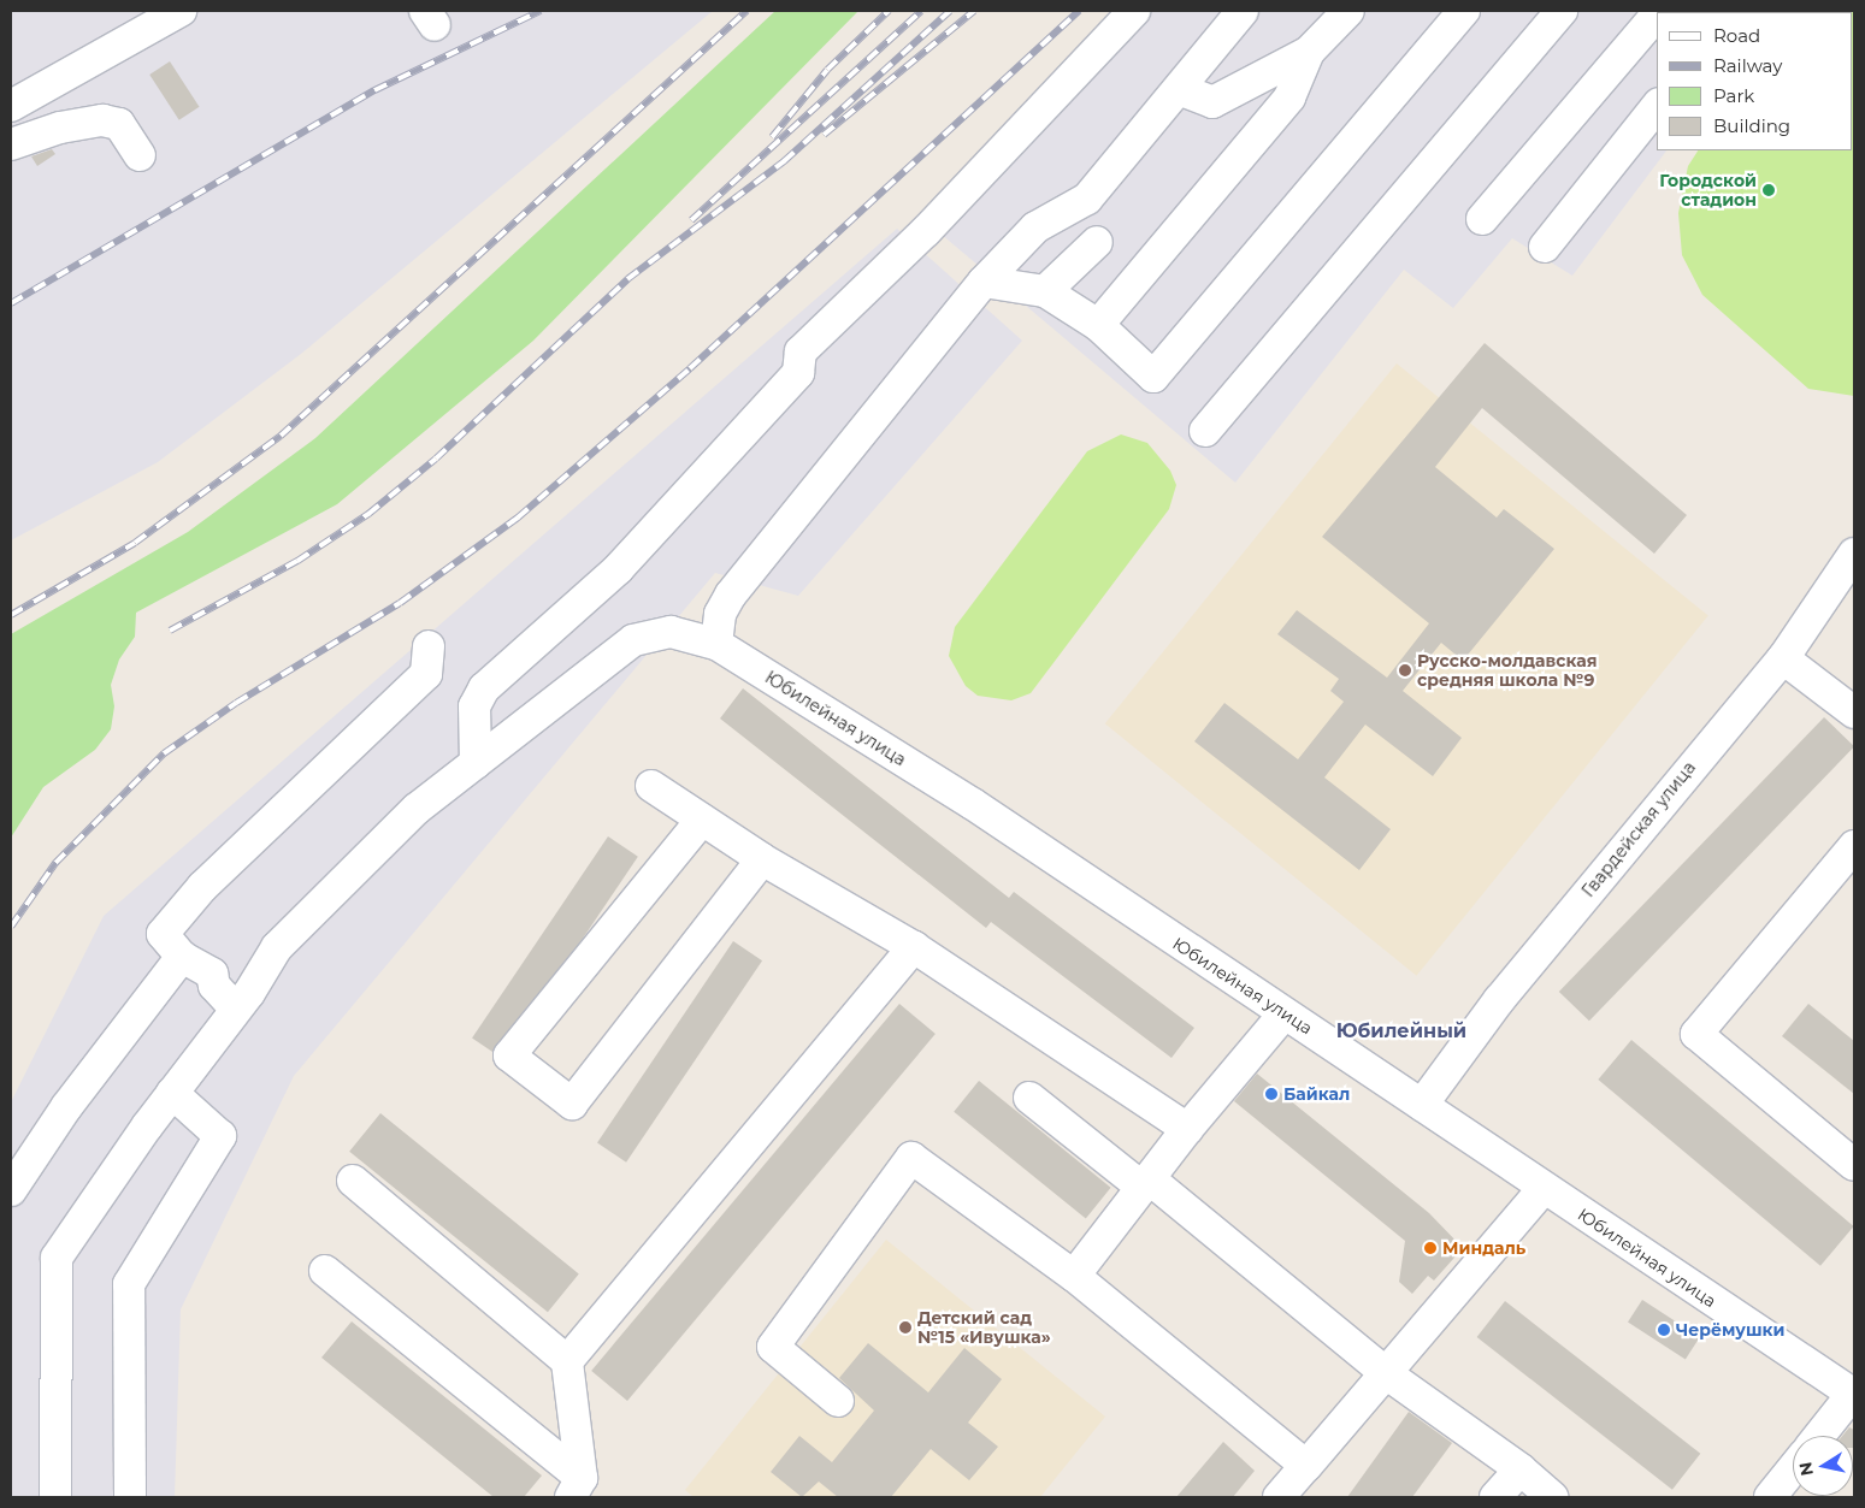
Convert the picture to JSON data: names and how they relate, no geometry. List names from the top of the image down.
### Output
{
  "streets": {
    "street": ["Юбилейная улица", "Гвардейская улица"]
  },
  "crossings": [
    ["Юбилейная улица", "Гвардейская улица"]
  ],
  "districts": ["Юбилейный"],
  "places": [
    "Городской стадион",
    "Русско-молдавская средняя школа №9",
    "Байкал",
    "Миндаль",
    "Детский сад №15 «Ивушка»",
    "Черёмушки"
  ],
  "legend": [
    "Road",
    "Railway",
    "Park",
    "Building"
  ],
  "north": "left"
}
